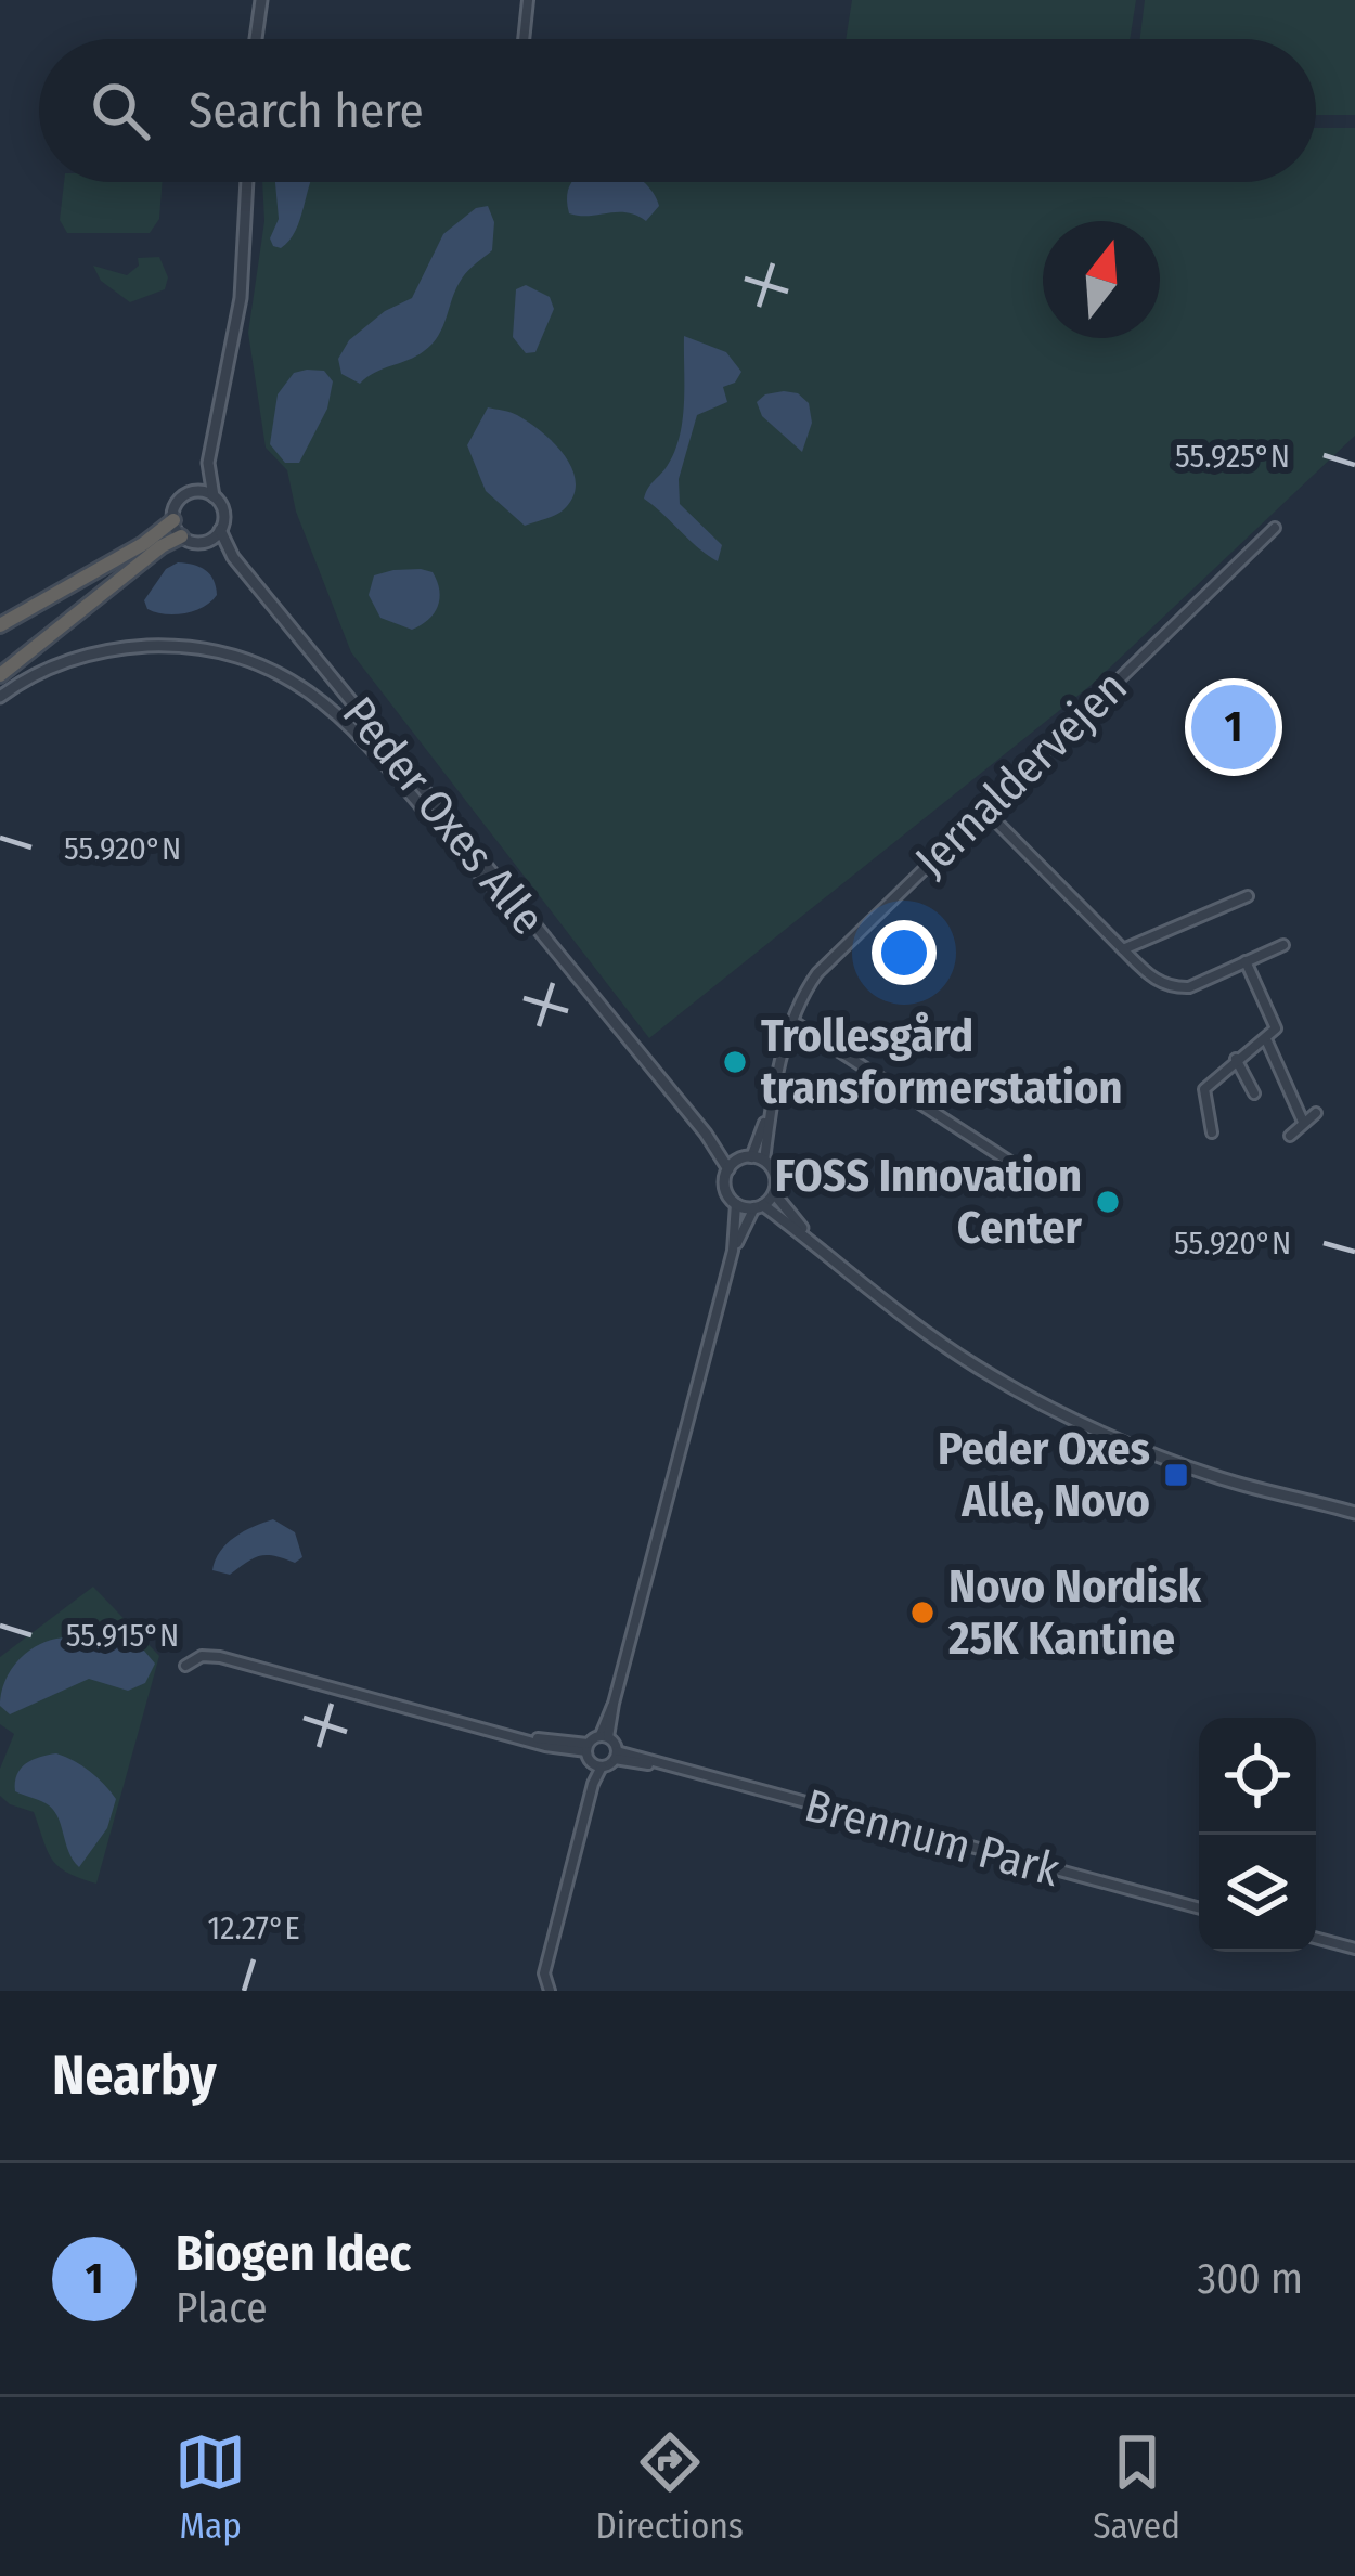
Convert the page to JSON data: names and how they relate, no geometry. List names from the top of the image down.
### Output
{
  "streets": {
    "street": ["Jernaldervejen", "Peder Oxes Alle", "Brennum Park"]
  },
  "crossings": [
    ["Jernaldervejen", "Peder Oxes Alle"]
  ],
  "places": {
    "other": ["Trollesgård transformerstation", "FOSS Innovation Center", "Novo Nordisk 25K Kantine"],
    "transit": ["Peder Oxes Alle, Novo"]
  },
  "north": "top",
  "page": {
    "search": "Search here",
    "pins": "1",
    "heading": "Nearby",
    "list": [
      {
        "mark": "1",
        "name": "Biogen Idec",
        "note": "Place",
        "value": "300 m"
      }
    ],
    "nav": ["Map", "Directions", "Saved"]
  },
  "coordinates": [
    "55.925°N",
    "55.920°N",
    "55.915°N",
    "12.27°E"
  ]
}
